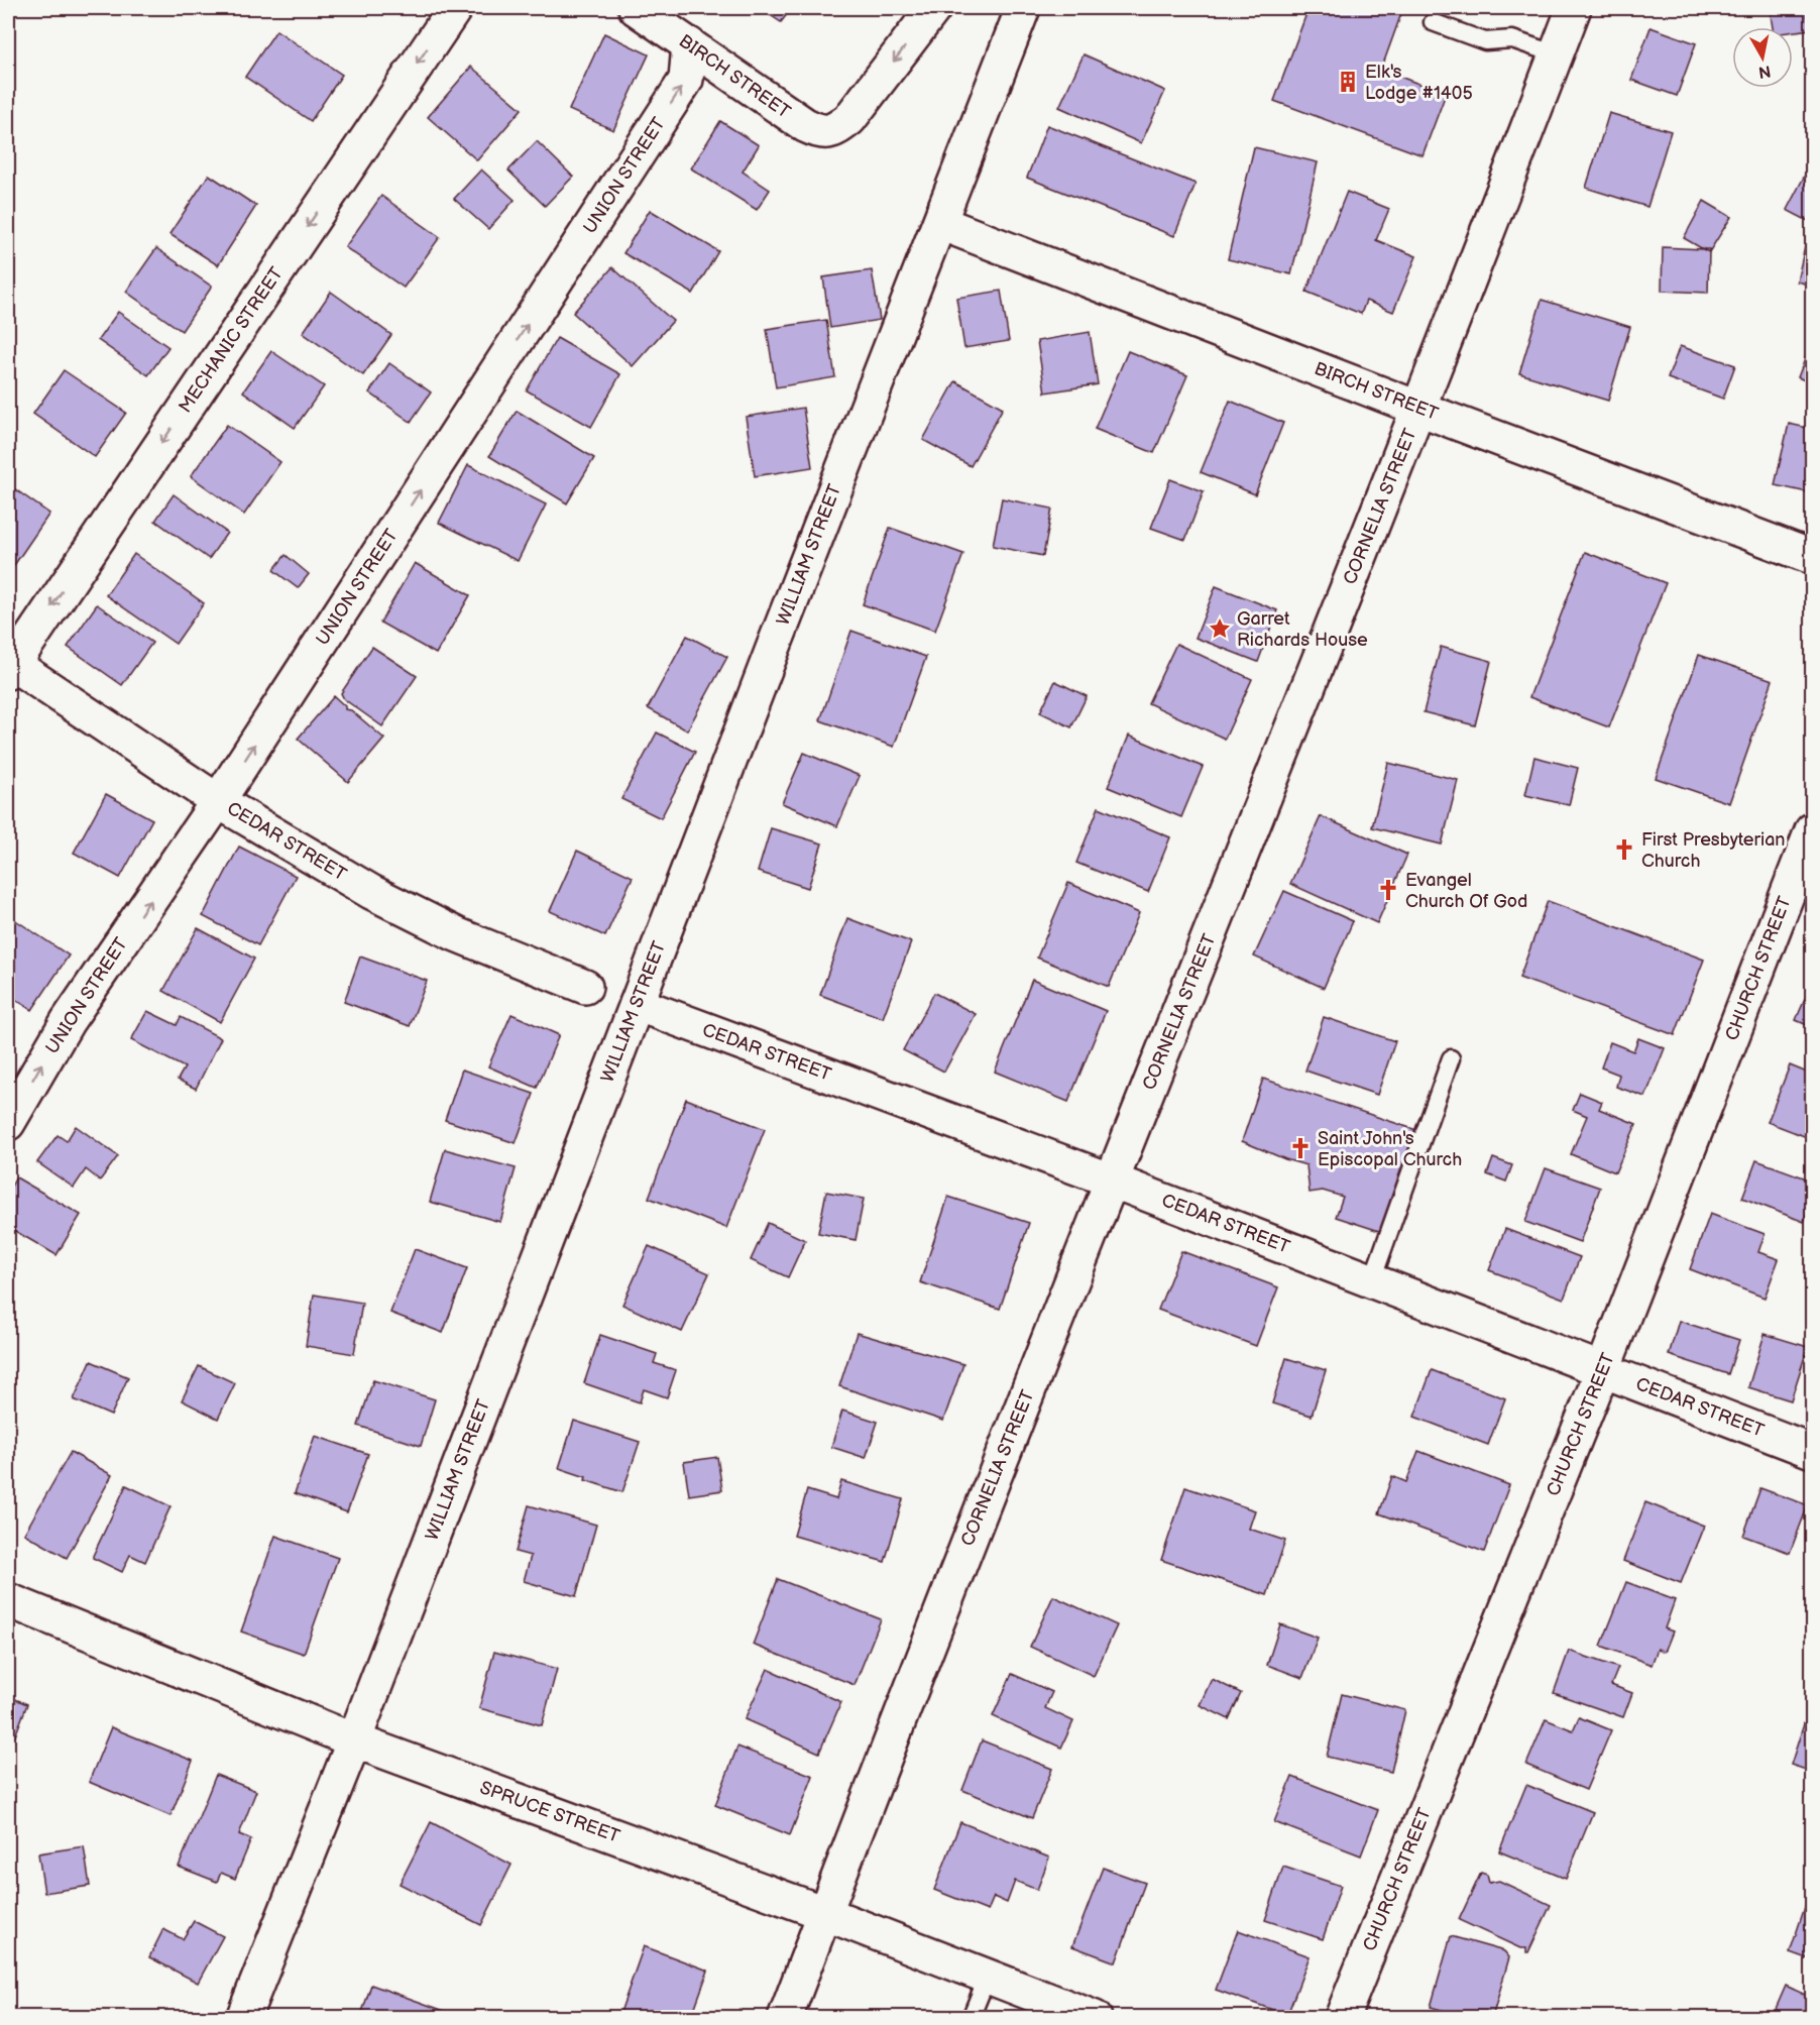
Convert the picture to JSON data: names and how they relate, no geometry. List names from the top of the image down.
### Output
{
  "streets": {
    "street": [
      "BIRCH STREET",
      "UNION STREET",
      "MECHANIC STREET",
      "CORNELIA STREET",
      "WILLIAM STREET",
      "CEDAR STREET",
      "CHURCH STREET",
      "SPRUCE STREET"
    ]
  },
  "crossings": [
    ["BIRCH STREET", "UNION STREET"],
    ["BIRCH STREET", "CORNELIA STREET"],
    ["BIRCH STREET", "WILLIAM STREET"],
    ["UNION STREET", "CEDAR STREET"],
    ["MECHANIC STREET", "CEDAR STREET"],
    ["CORNELIA STREET", "CEDAR STREET"],
    ["CORNELIA STREET", "SPRUCE STREET"],
    ["WILLIAM STREET", "CEDAR STREET"],
    ["WILLIAM STREET", "SPRUCE STREET"],
    ["CEDAR STREET", "CHURCH STREET"]
  ],
  "one_way": ["UNION STREET", "MECHANIC STREET"],
  "places": {
    "building": ["Elk's Lodge #1405"],
    "place": ["Garret Richards House"],
    "church": ["First Presbyterian Church", "Evangel Church Of God", "Saint John's Episcopal Church"]
  },
  "north": "bottom"
}
